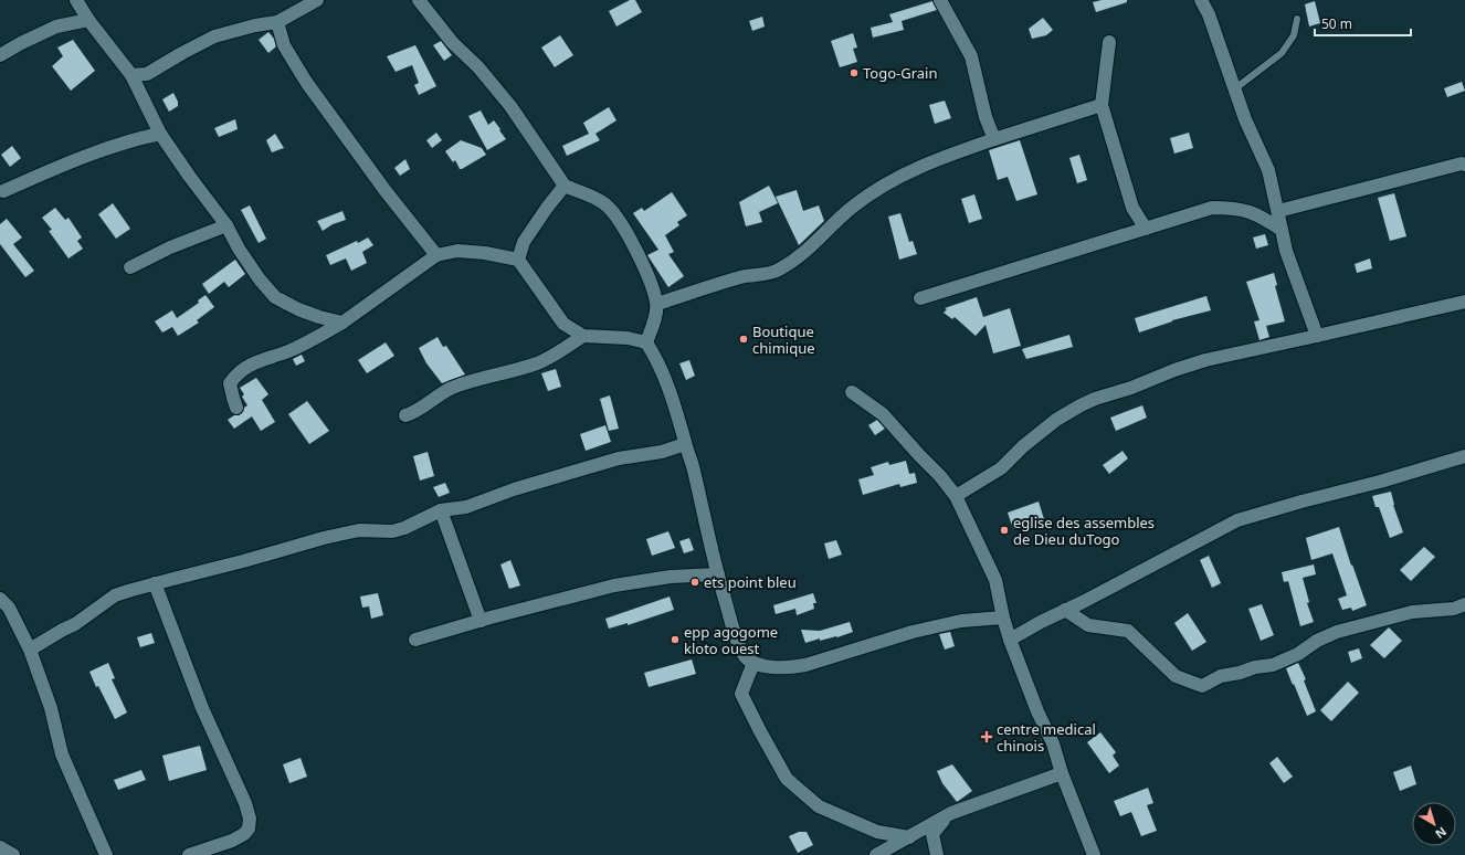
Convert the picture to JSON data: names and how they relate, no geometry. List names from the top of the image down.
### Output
{
  "places": {
    "other": [
      "Togo-Grain",
      "Boutique chimique",
      "eglise des assembles de Dieu duTogo",
      "ets point bleu",
      "epp agogome kloto ouest"
    ],
    "health": ["centre medical chinois"]
  },
  "scale_bar": "50 m",
  "north": "bottom right"
}
